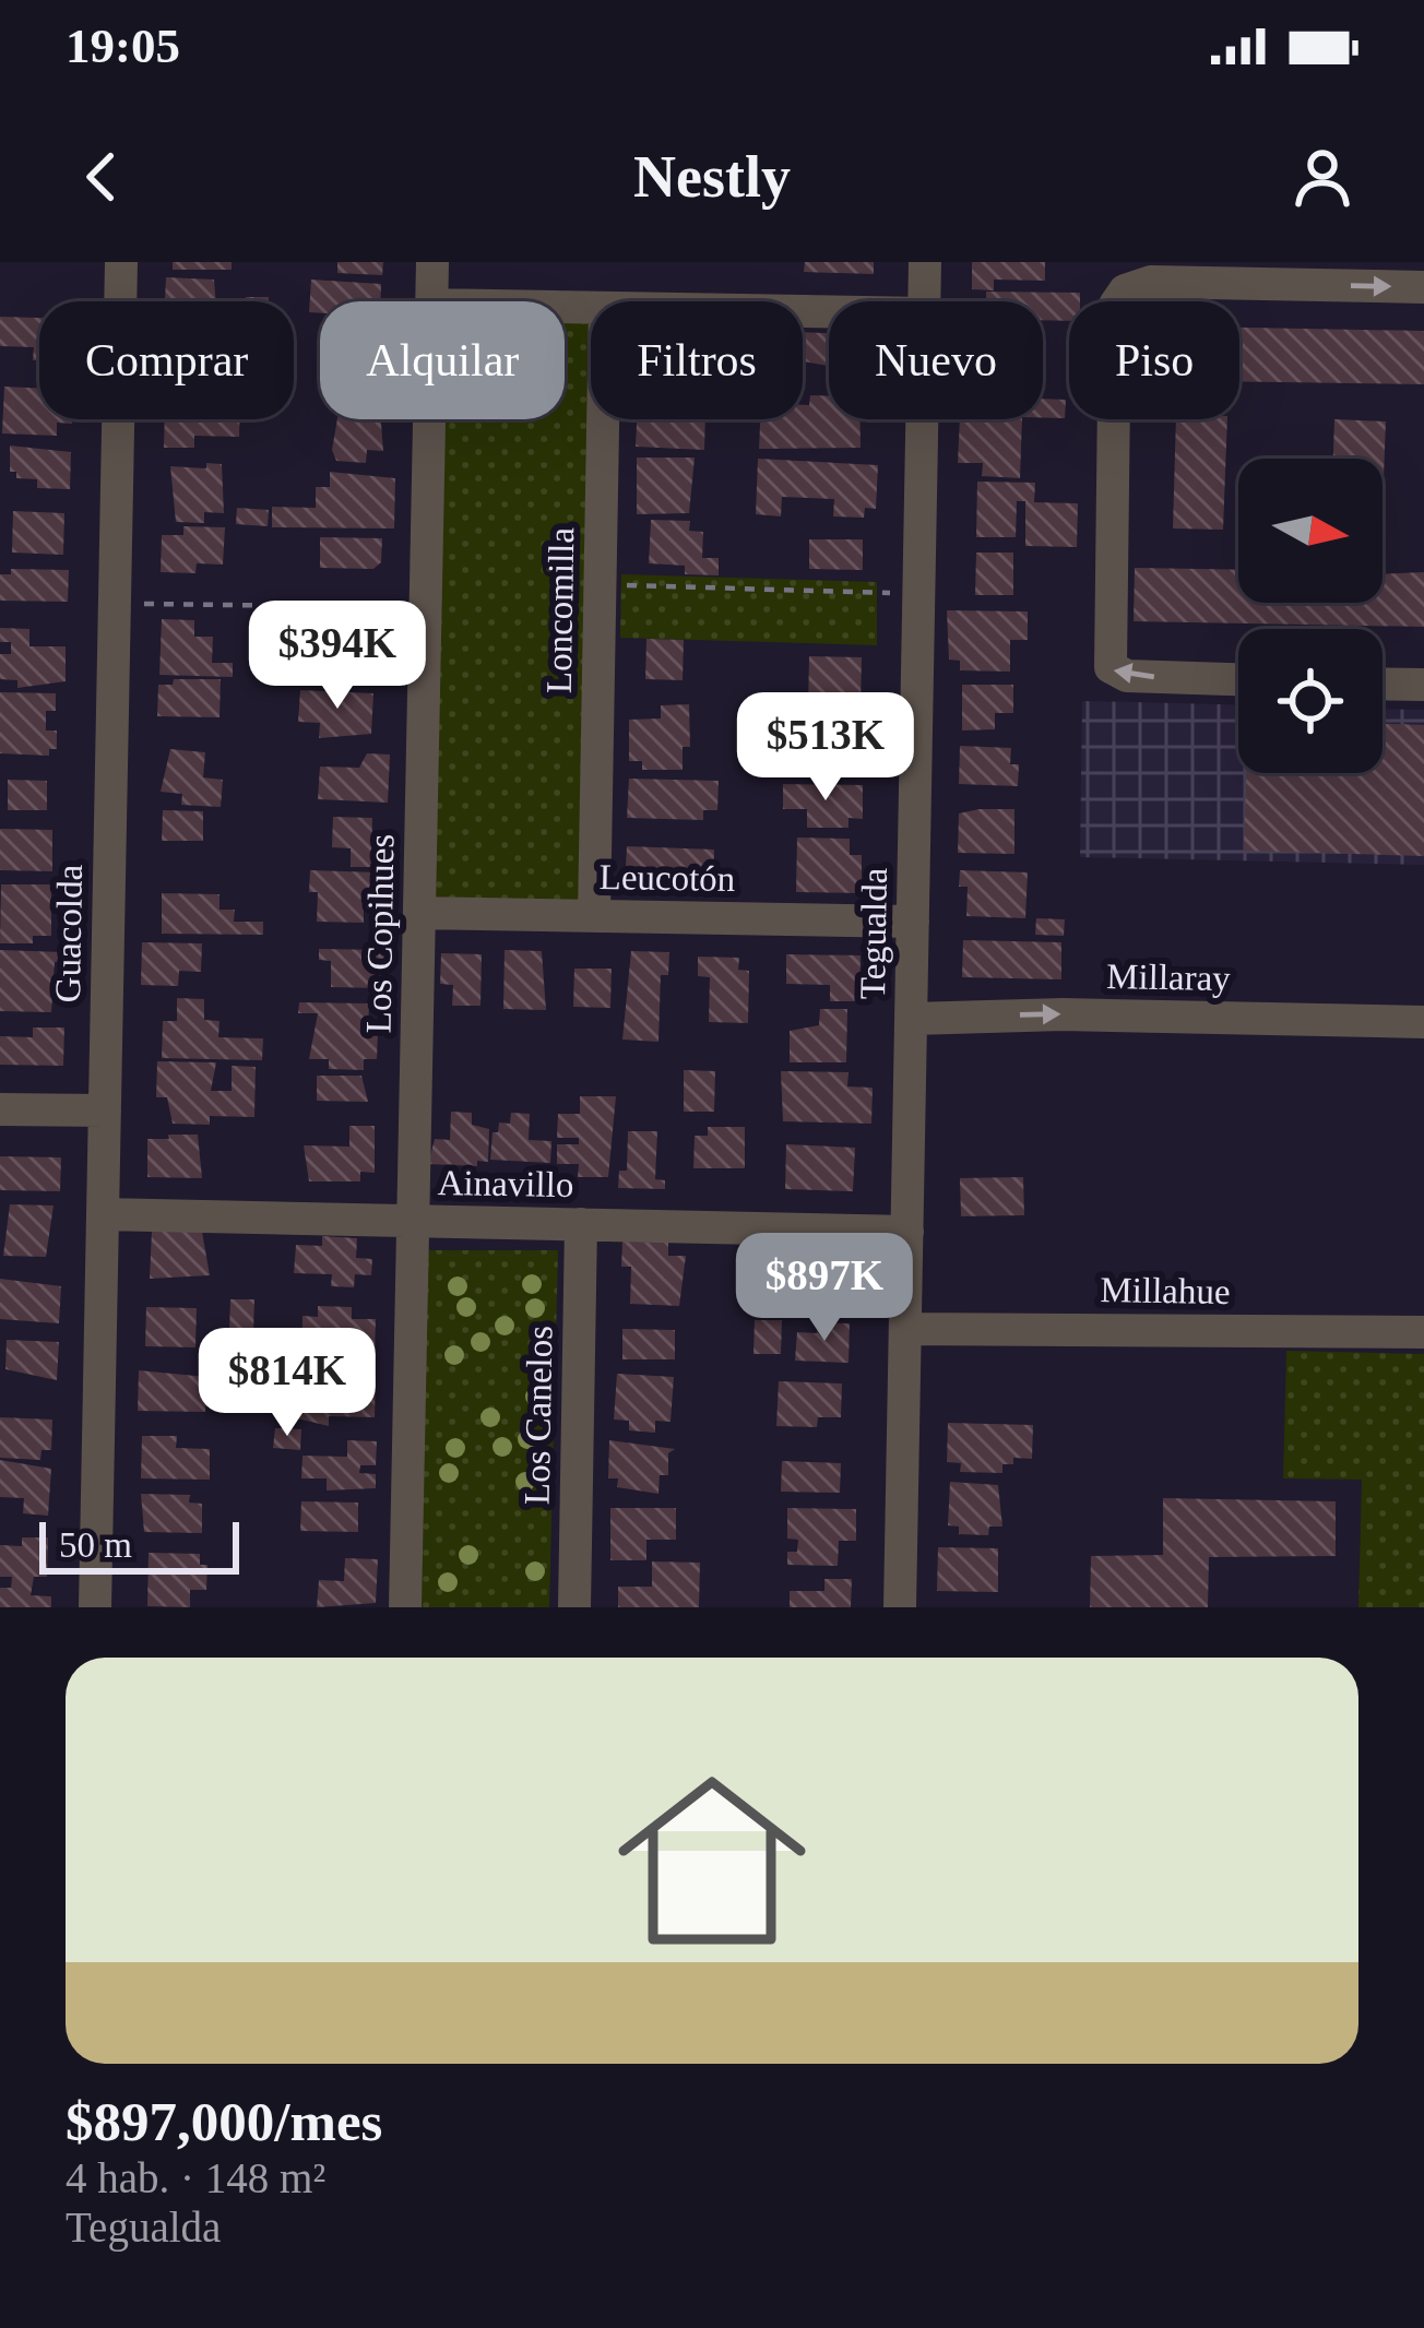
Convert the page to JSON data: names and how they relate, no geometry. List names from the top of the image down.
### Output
{
  "streets": {
    "street": [
      "Loncomilla",
      "Leucotón",
      "Guacolda",
      "Los Copihues",
      "Tegualda",
      "Millaray",
      "Ainavillo",
      "Millahue",
      "Los Canelos"
    ]
  },
  "crossings": [
    ["Loncomilla", "Leucotón"],
    ["Leucotón", "Los Copihues"],
    ["Leucotón", "Tegualda"],
    ["Guacolda", "Ainavillo"],
    ["Los Copihues", "Ainavillo"],
    ["Tegualda", "Millaray"],
    ["Tegualda", "Ainavillo"],
    ["Tegualda", "Millahue"],
    ["Ainavillo", "Los Canelos"]
  ],
  "one_way": ["Millaray"],
  "scale_bar": "50 m",
  "north": "right",
  "page": {
    "status": "19:05",
    "header": "Nestly",
    "chip": [
      "Comprar",
      "Alquilar",
      "Filtros",
      "Nuevo",
      "Piso"
    ],
    "price": [
      "$394K",
      "$513K",
      "$897K",
      "$814K"
    ],
    "scale": "50 m",
    "list": [
      {
        "name": "$897,000/mes",
        "note": "4 hab. · 148 m² · Tegualda"
      }
    ]
  }
}
